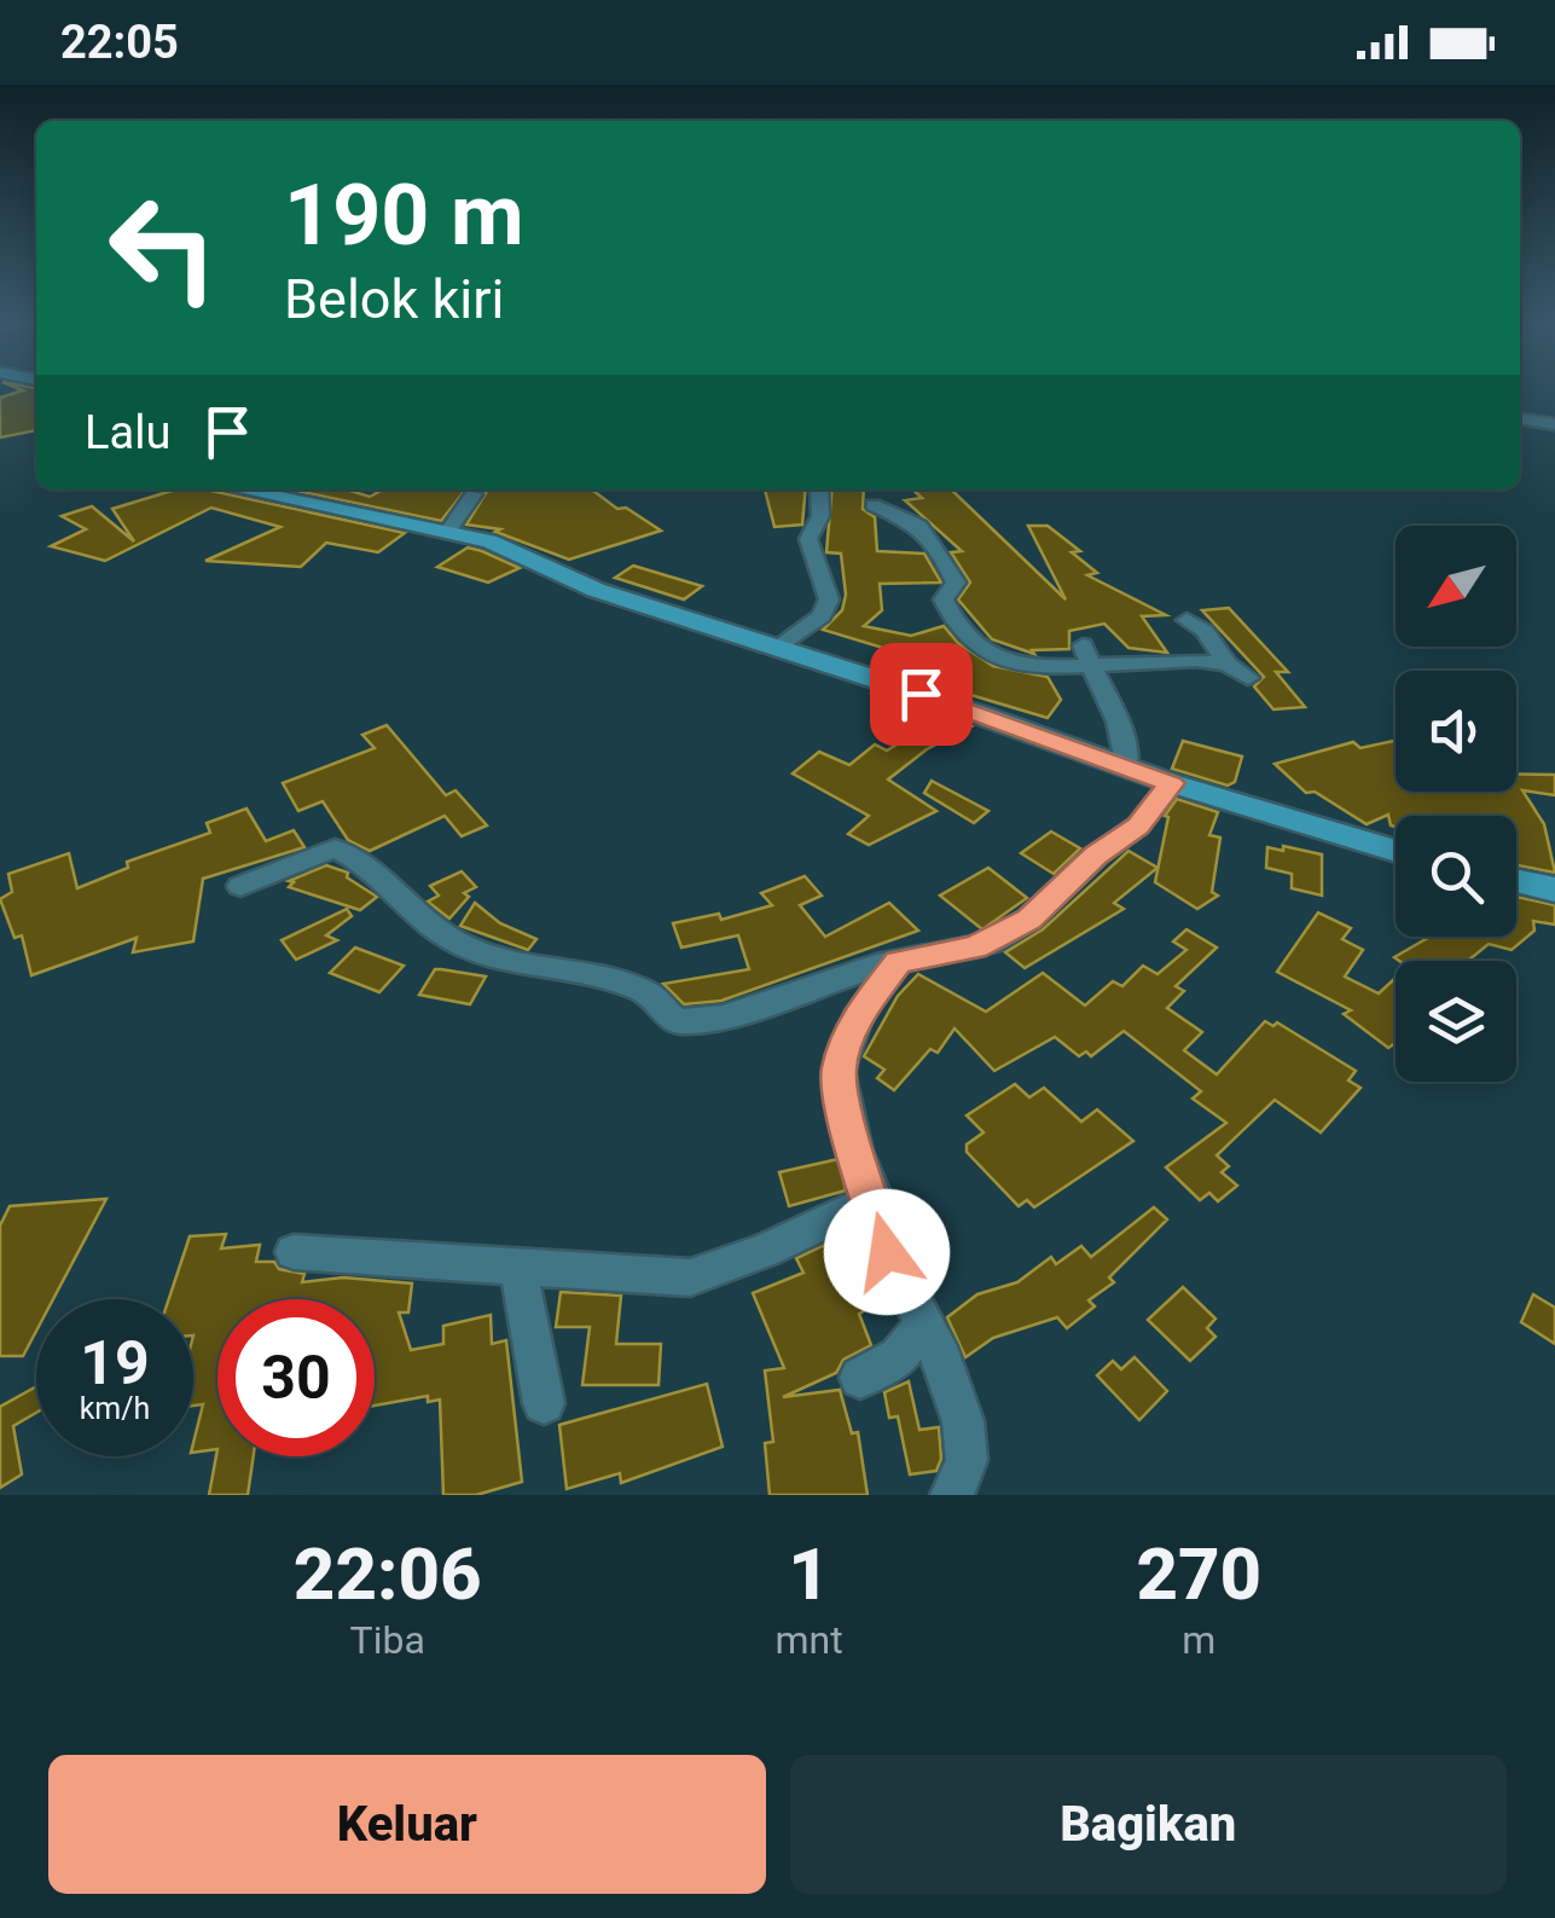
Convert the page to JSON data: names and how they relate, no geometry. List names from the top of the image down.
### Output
{
  "north": "bottom left",
  "page": {
    "status": "22:05",
    "turn": ["190 m", "Belok kiri"],
    "then": "Lalu",
    "speed": "19 km/h",
    "limit": "30",
    "eta": [
      "22:06",
      "Tiba",
      "1",
      "mnt",
      "270",
      "m"
    ],
    "buttons": ["Keluar", "Bagikan"]
  }
}
